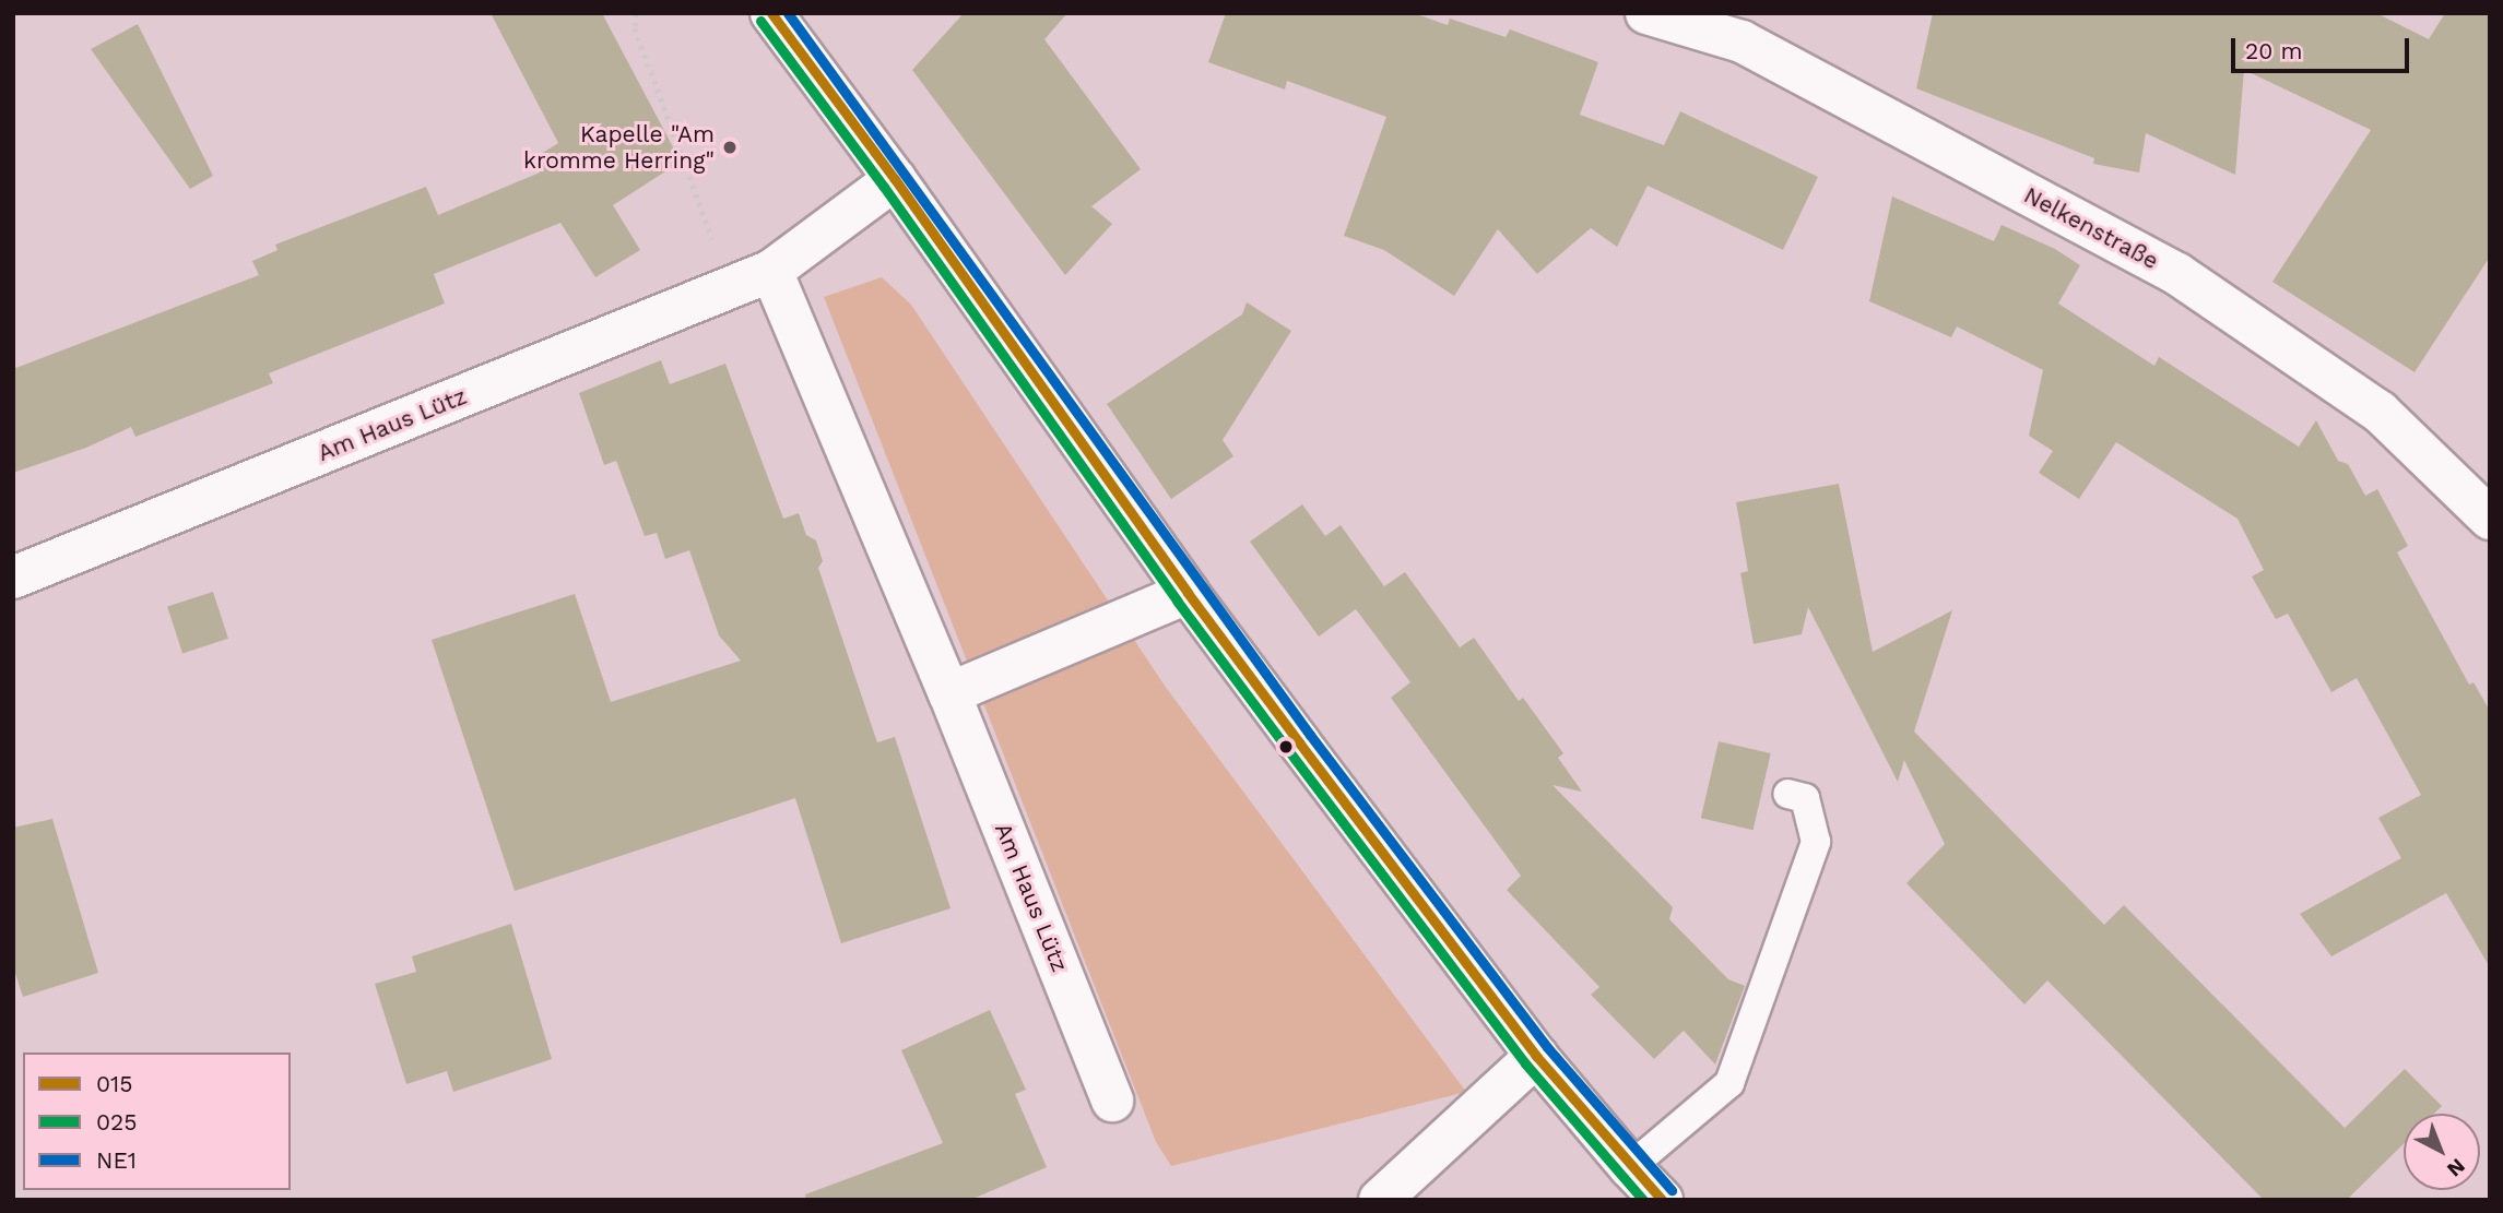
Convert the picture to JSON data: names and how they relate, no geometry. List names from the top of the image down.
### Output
{
  "streets": {
    "street": ["Nelkenstraße", "Am Haus Lütz"]
  },
  "places": ["Kapelle \"Am kromme Herring\""],
  "lines": ["transit line 015", "transit line NE1", "transit line 025"],
  "legend": ["015", "025", "NE1"],
  "scale_bar": "20 m",
  "north": "bottom right"
}
